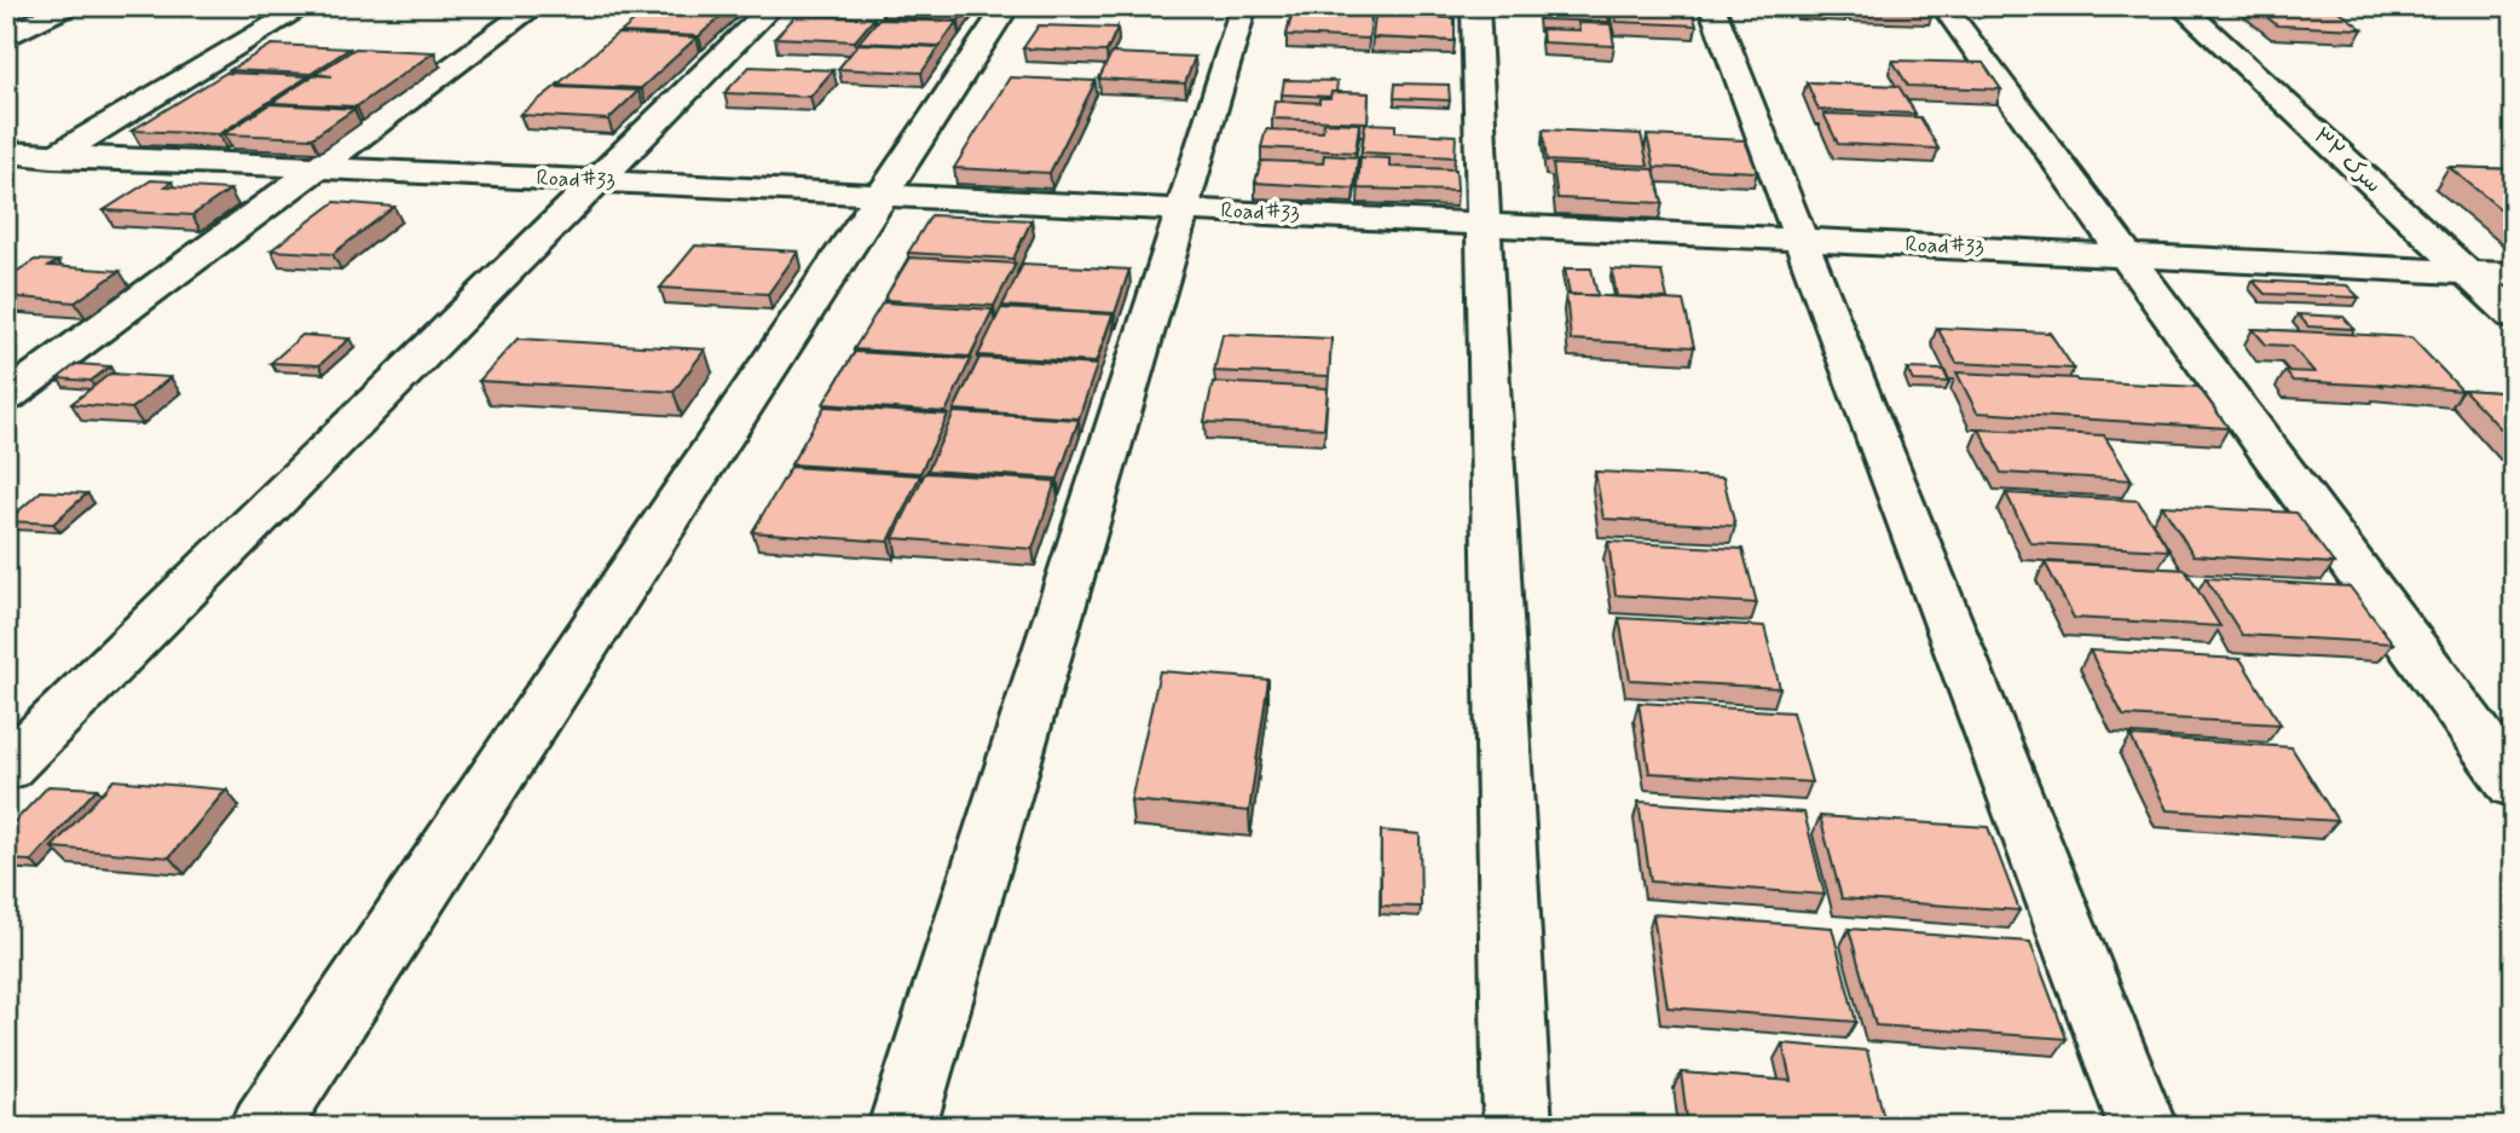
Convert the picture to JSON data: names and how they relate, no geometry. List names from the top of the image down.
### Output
{
  "streets": {
    "street": ["سرک ۳۲", "Road#33"]
  },
  "crossings": [
    ["سرک ۳۲", "Road#33"]
  ]
}
